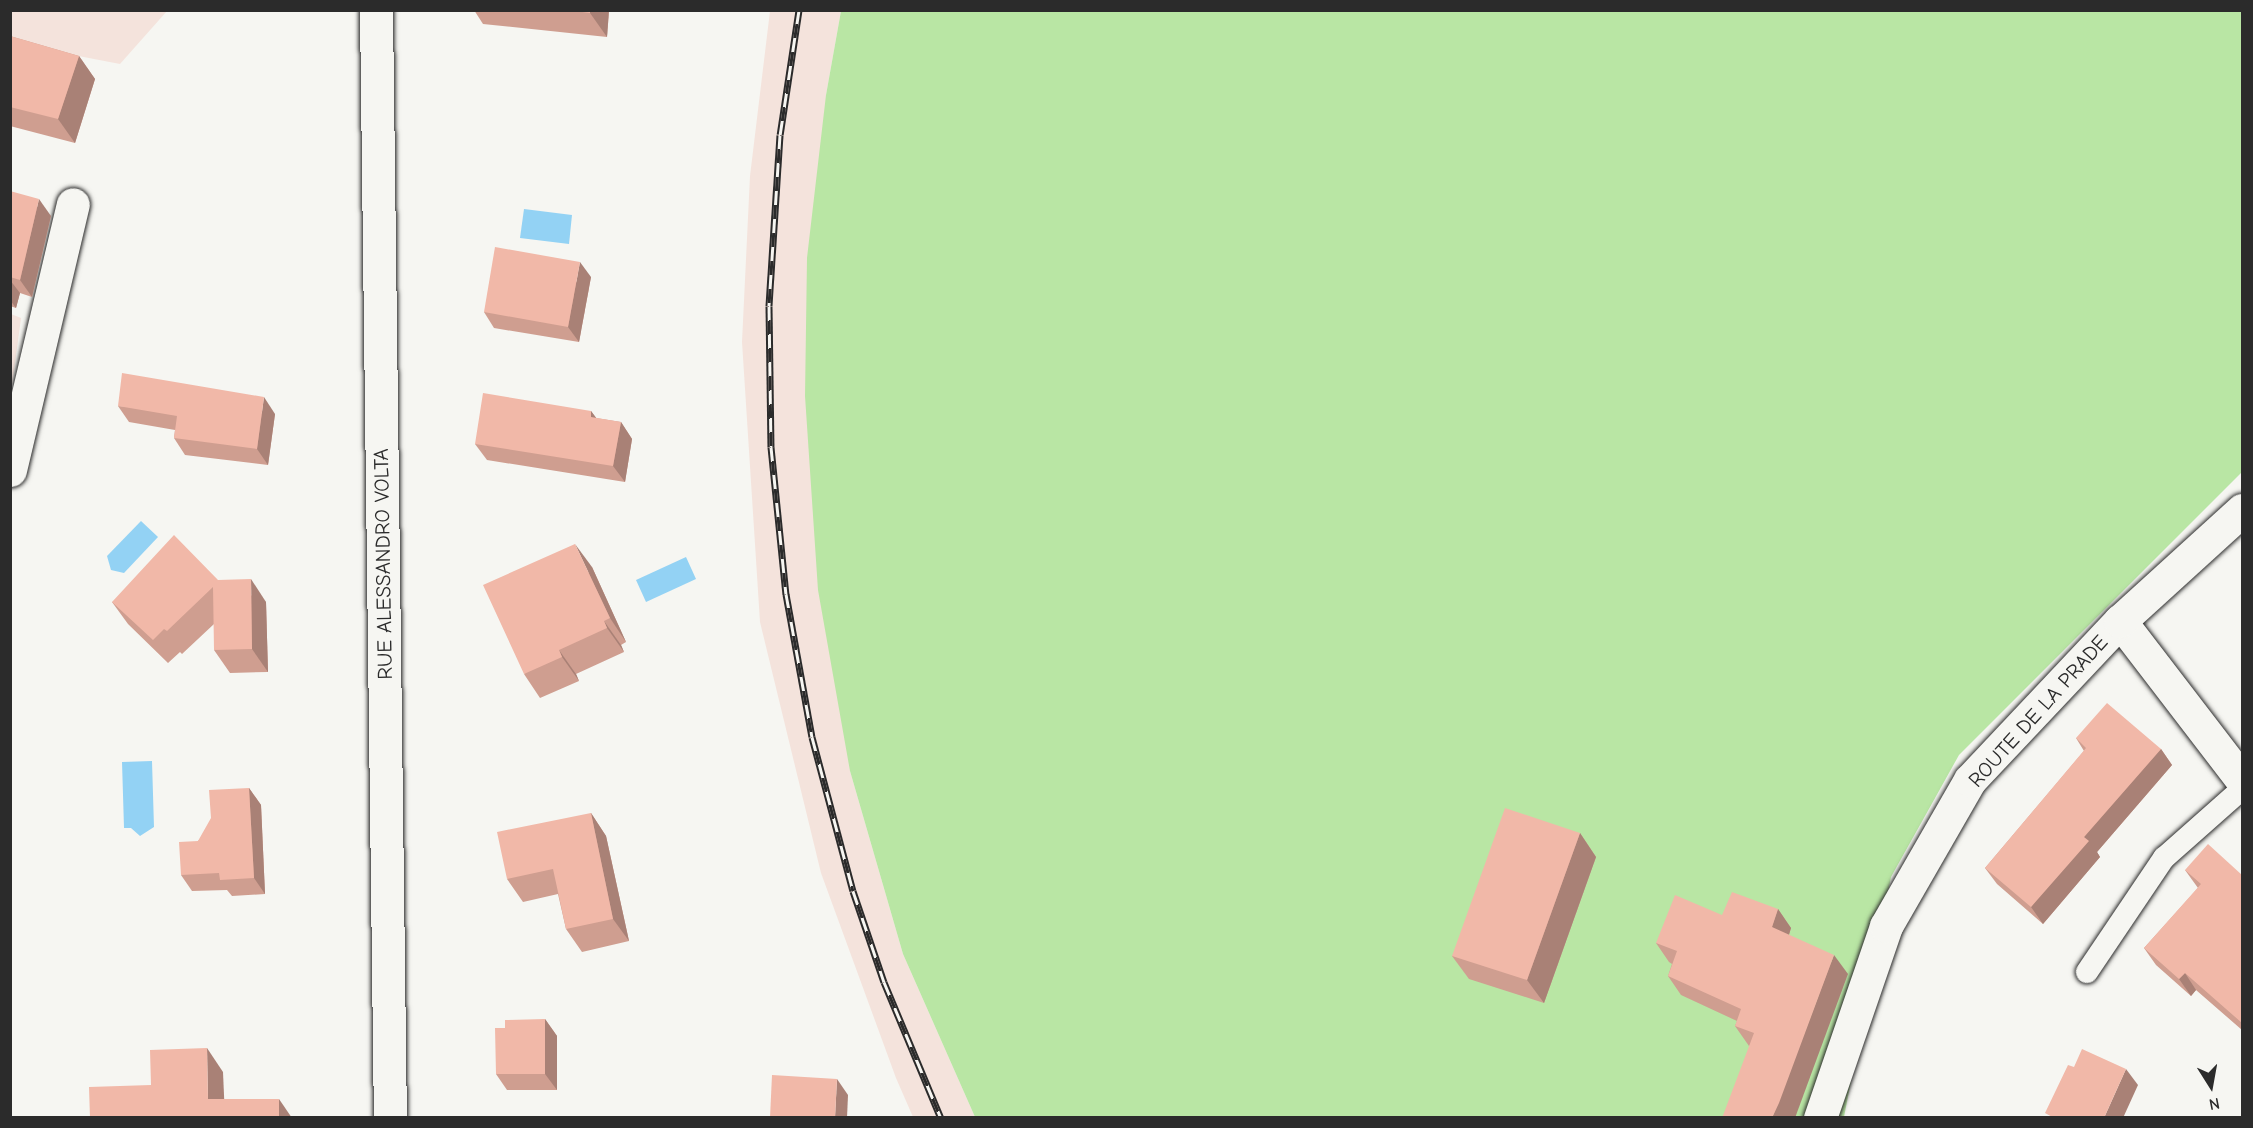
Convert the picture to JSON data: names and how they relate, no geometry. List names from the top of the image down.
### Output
{
  "streets": {
    "street": ["RUE ALESSANDRO VOLTA", "ROUTE DE LA PRADE"]
  },
  "north": "bottom"
}
